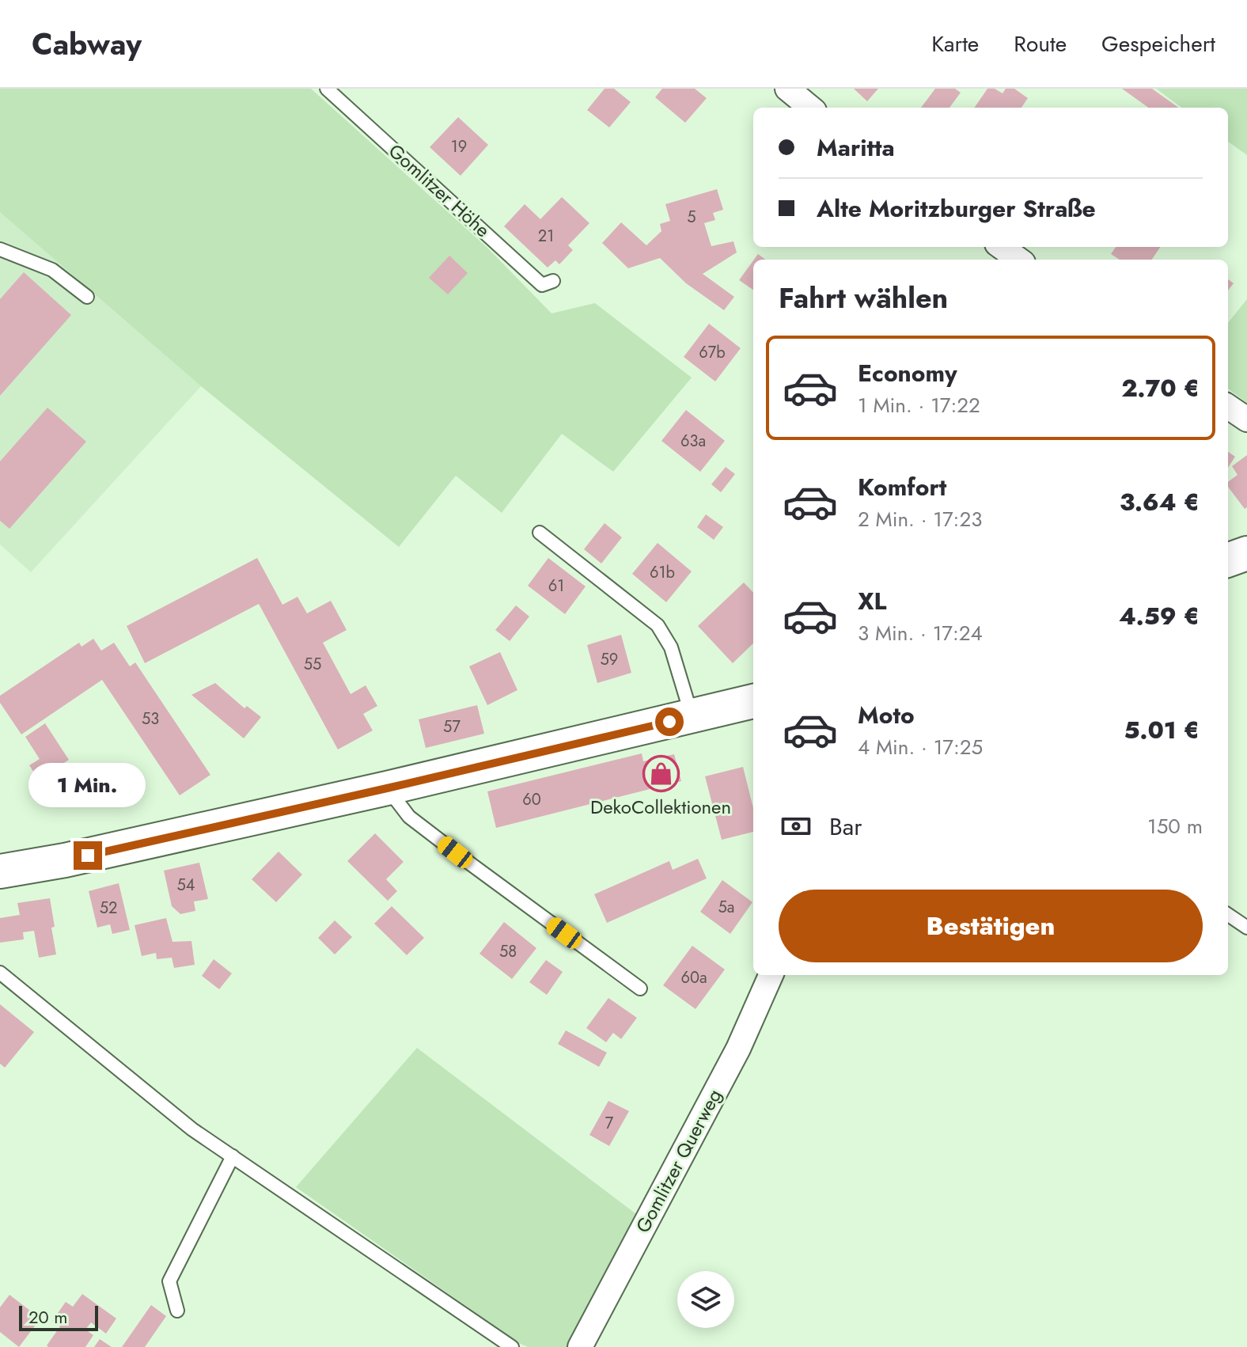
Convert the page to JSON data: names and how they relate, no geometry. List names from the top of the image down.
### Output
{
  "streets": {
    "street": ["Gomlitzer Querweg"],
    "lane": ["Gomlitzer Höhe"]
  },
  "places": {
    "shop": ["DekoCollektionen"]
  },
  "house_numbers": [
    "19",
    "5",
    "21",
    "67b",
    "63a",
    "61b",
    "61",
    "59",
    "55",
    "53",
    "57",
    "60",
    "54",
    "5a",
    "52",
    "58",
    "60a",
    "7"
  ],
  "scale_bar": "20 m",
  "page": {
    "header": "Cabway",
    "nav": ["Karte", "Route", "Gespeichert"],
    "banner": ["Maritta", "Alte Moritzburger Straße"],
    "heading": "Fahrt wählen",
    "list": [
      {
        "name": "Economy",
        "note": "1 Min. · 17:22",
        "value": "2.70 €"
      },
      {
        "name": "Komfort",
        "note": "2 Min. · 17:23",
        "value": "3.64 €"
      },
      {
        "name": "XL",
        "note": "3 Min. · 17:24",
        "value": "4.59 €"
      },
      {
        "name": "Moto",
        "note": "4 Min. · 17:25",
        "value": "5.01 €"
      }
    ],
    "bubble": "1 Min.",
    "pay": ["Bar", "150 m"],
    "buttons": "Bestätigen",
    "scale": "20 m"
  }
}
